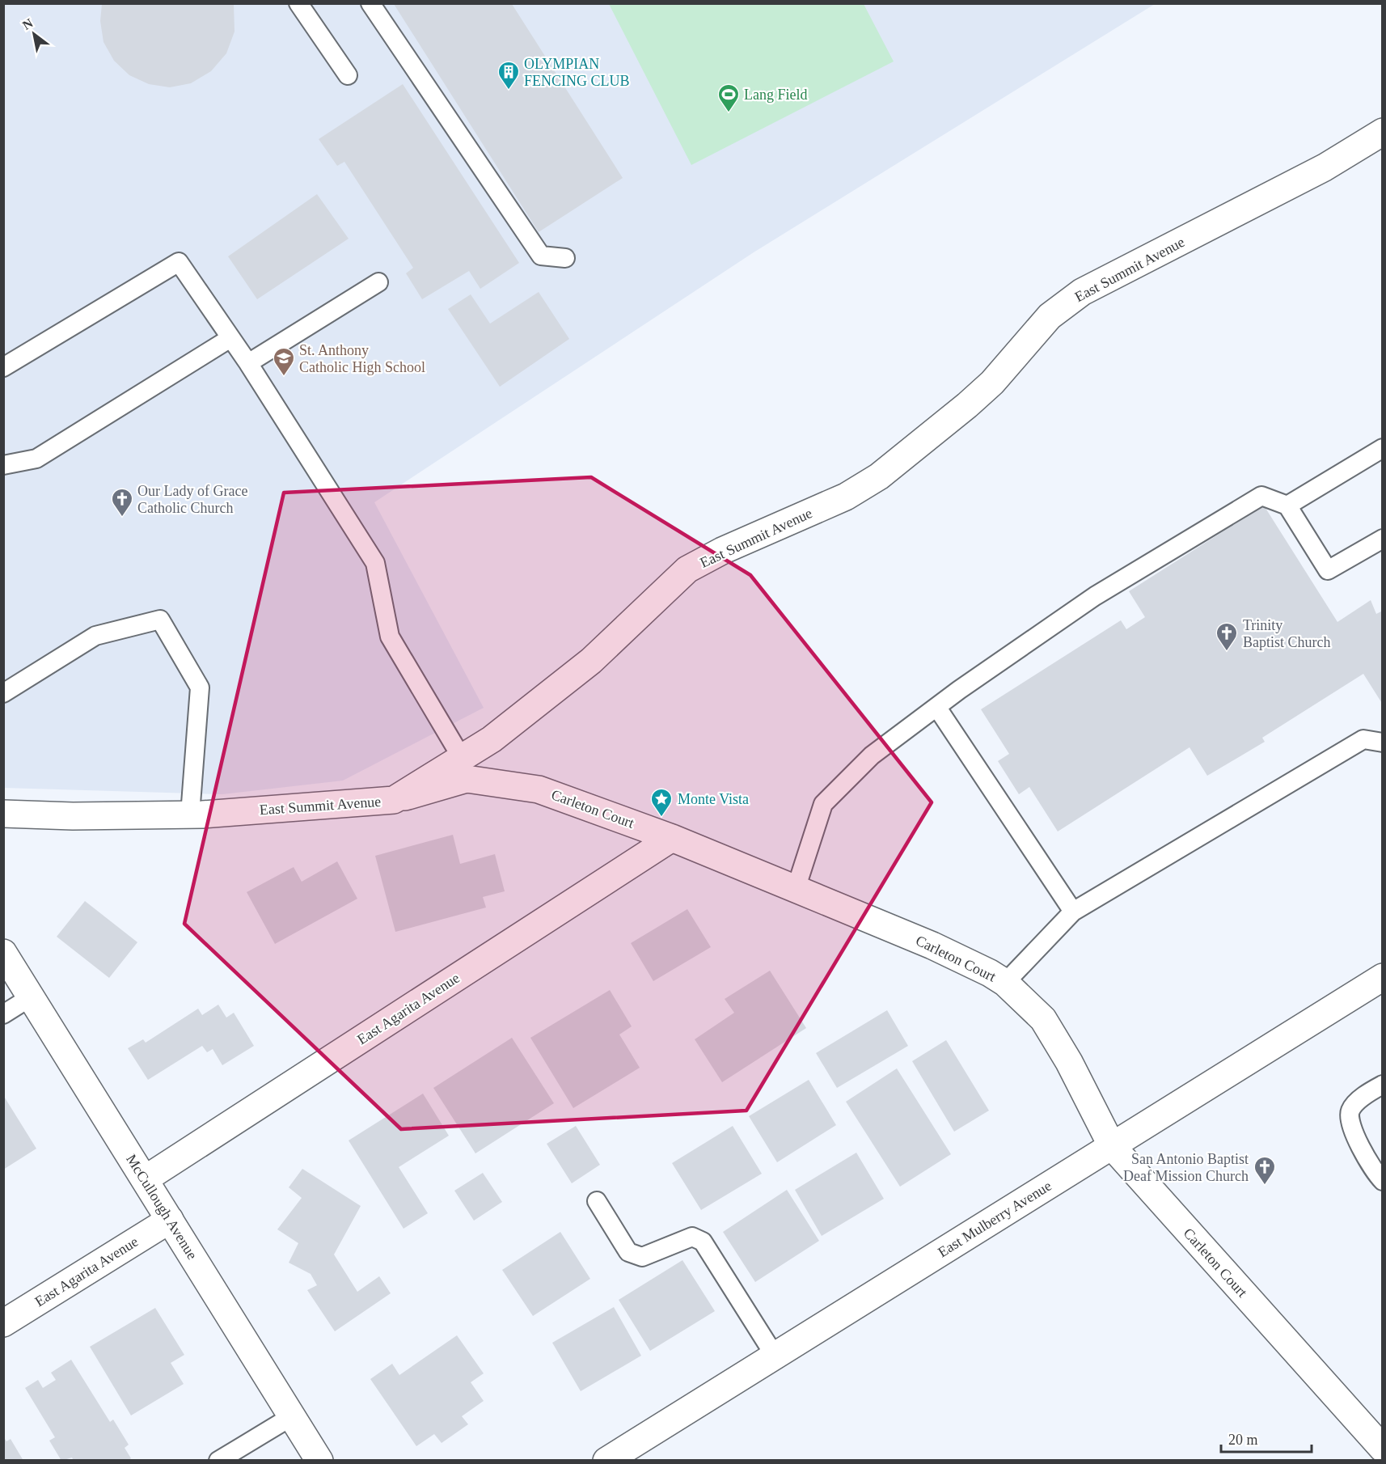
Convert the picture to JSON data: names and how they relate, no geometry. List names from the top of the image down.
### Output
{
  "streets": {
    "street": [
      "East Summit Avenue",
      "Carleton Court",
      "East Agarita Avenue",
      "McCullough Avenue",
      "East Mulberry Avenue"
    ]
  },
  "crossings": [
    ["East Summit Avenue", "Carleton Court"],
    ["Carleton Court", "East Agarita Avenue"],
    ["Carleton Court", "East Mulberry Avenue"],
    ["East Agarita Avenue", "McCullough Avenue"]
  ],
  "places": {
    "building": ["OLYMPIAN FENCING CLUB"],
    "sports": ["Lang Field"],
    "school or university": ["St. Anthony Catholic High School"],
    "church": ["Our Lady of Grace Catholic Church", "Trinity Baptist Church", "San Antonio Baptist Deaf Mission Church"],
    "place": ["Monte Vista"]
  },
  "scale_bar": "20 m",
  "north": "top left"
}
